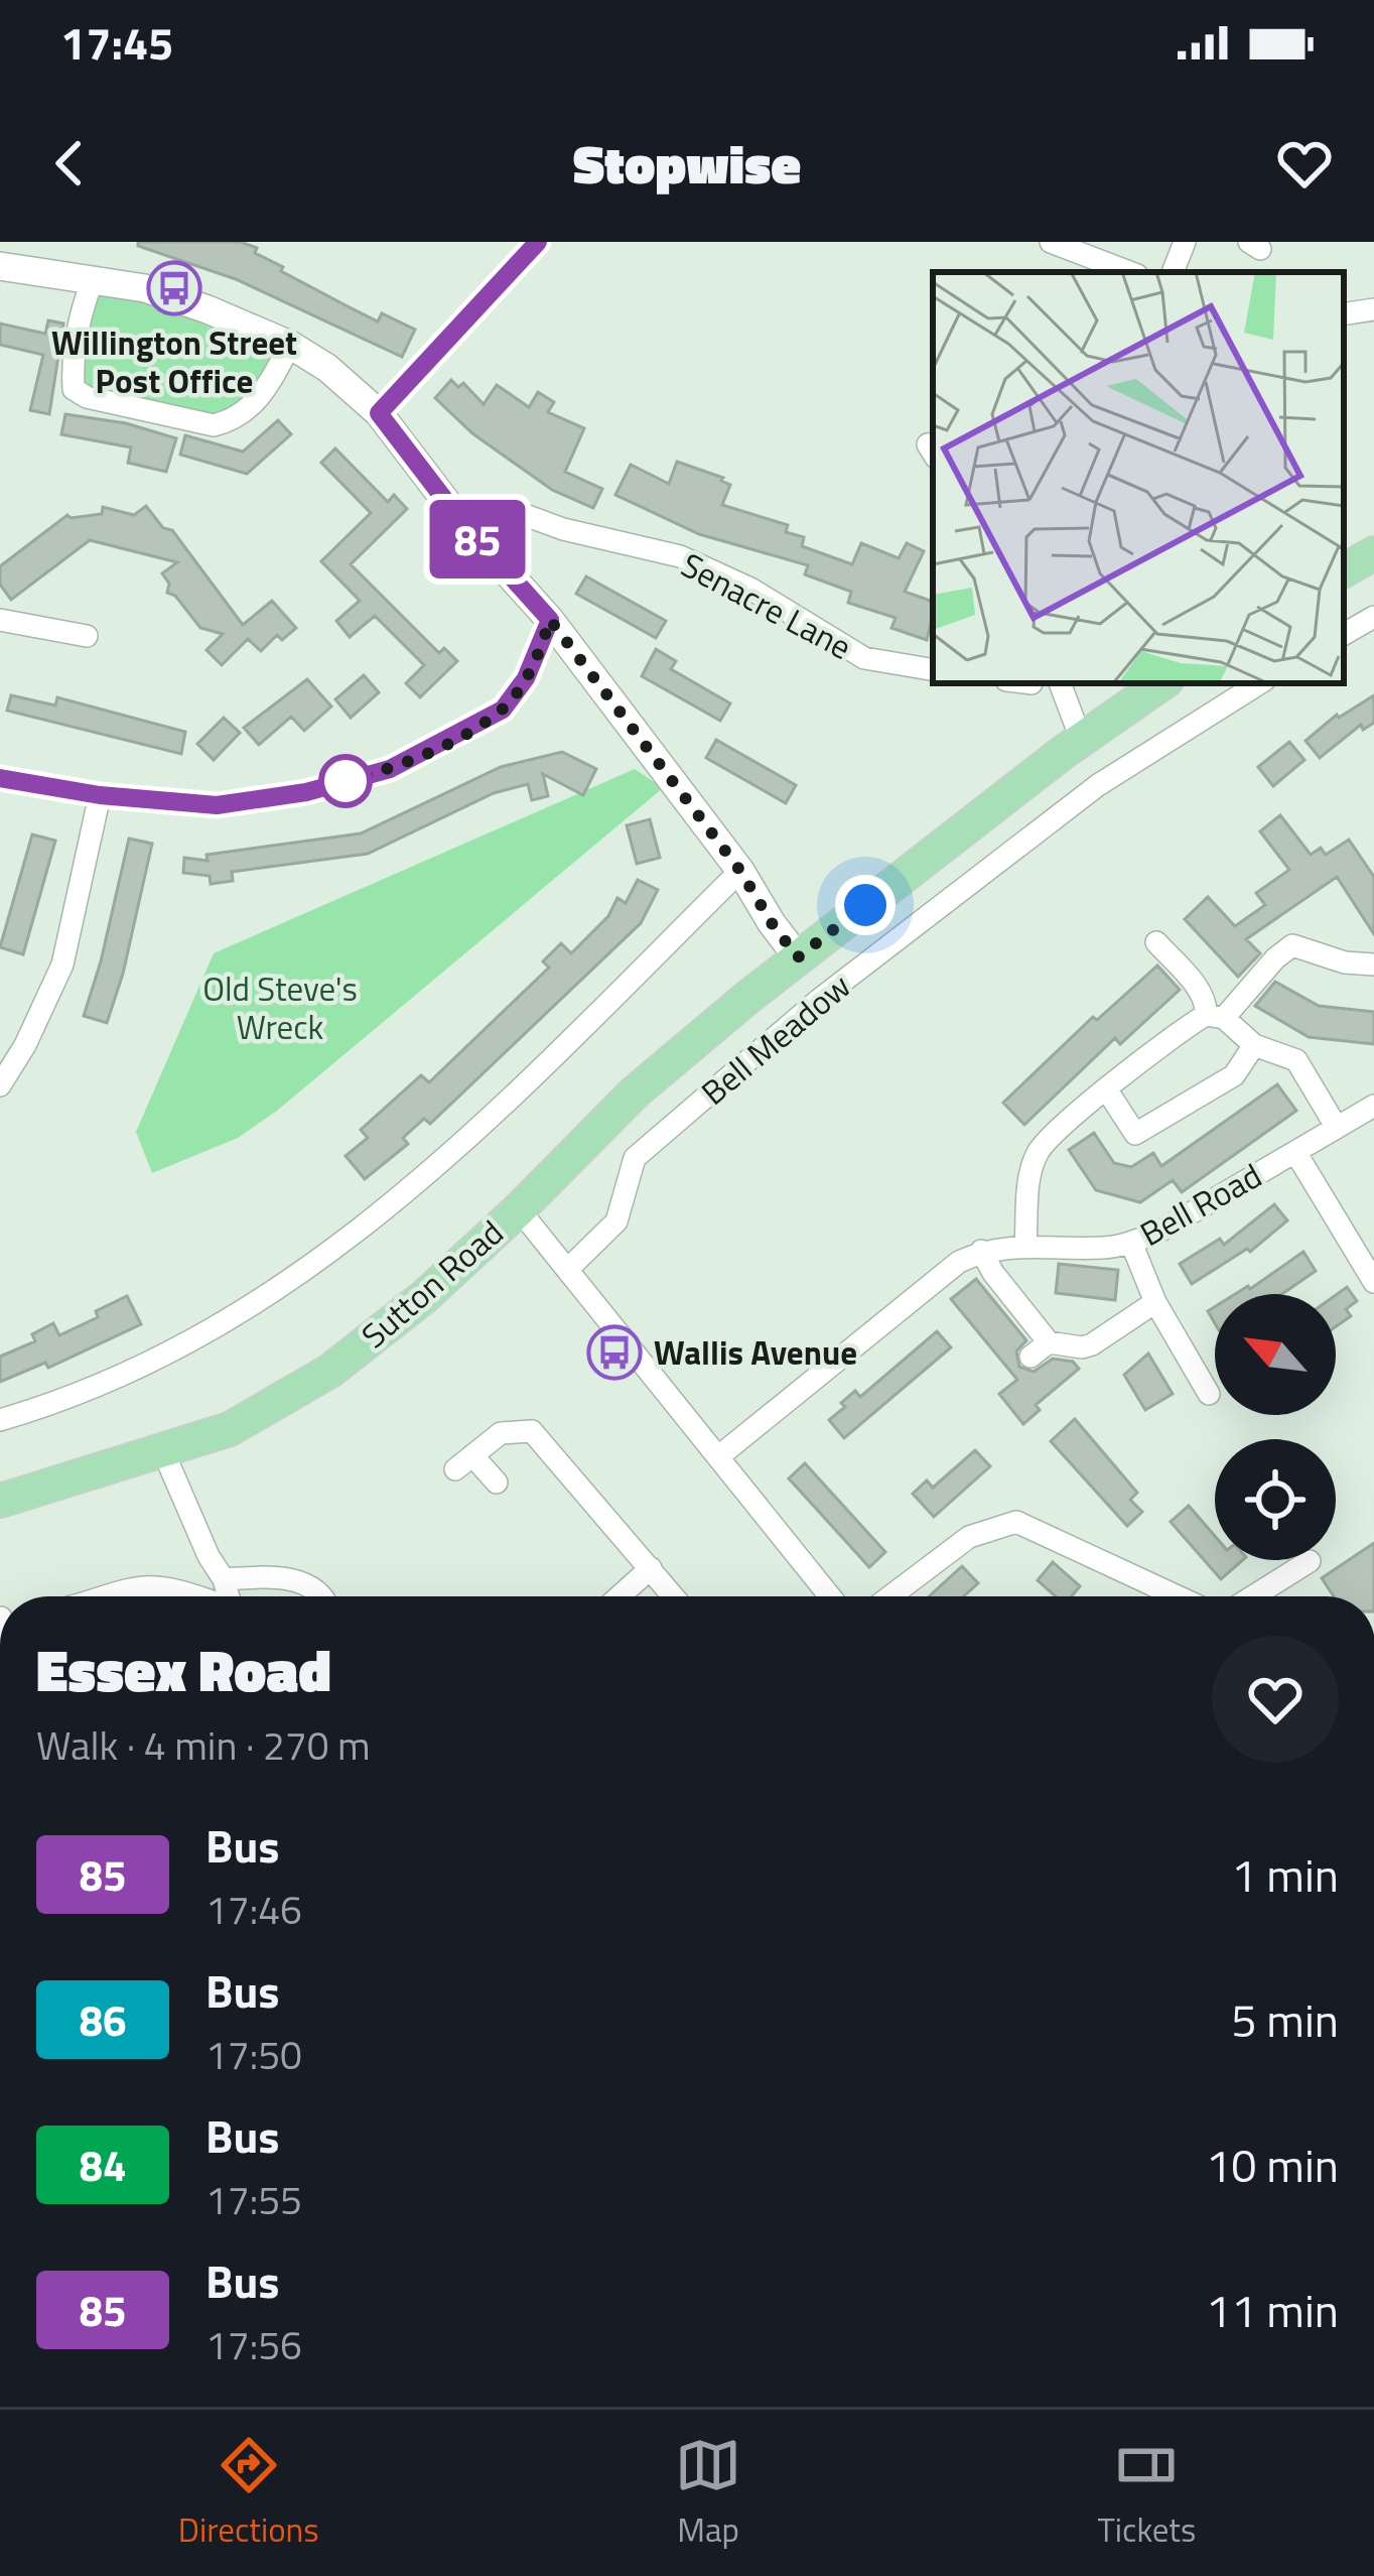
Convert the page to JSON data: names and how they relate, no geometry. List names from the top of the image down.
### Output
{
  "streets": {
    "main road": ["Sutton Road"],
    "street": ["Senacre Lane", "Bell Meadow", "Bell Road"]
  },
  "parks": ["Old Steve's Wreck"],
  "places": {
    "bus stop": ["Willington Street Post Office", "Wallis Avenue"]
  },
  "lines": ["bus line 85"],
  "north": "top left",
  "page": {
    "status": "17:45",
    "header": "Stopwise",
    "on_map": "85",
    "heading": ["Essex Road", "Walk · 4 min · 270 m"],
    "list": [
      {
        "mark": "85",
        "name": "Bus",
        "note": "17:46",
        "value": "1 min"
      },
      {
        "mark": "86",
        "name": "Bus",
        "note": "17:50",
        "value": "5 min"
      },
      {
        "mark": "84",
        "name": "Bus",
        "note": "17:55",
        "value": "10 min"
      },
      {
        "mark": "85",
        "name": "Bus",
        "note": "17:56",
        "value": "11 min"
      }
    ],
    "tabs": ["Directions", "Map", "Tickets"]
  }
}
